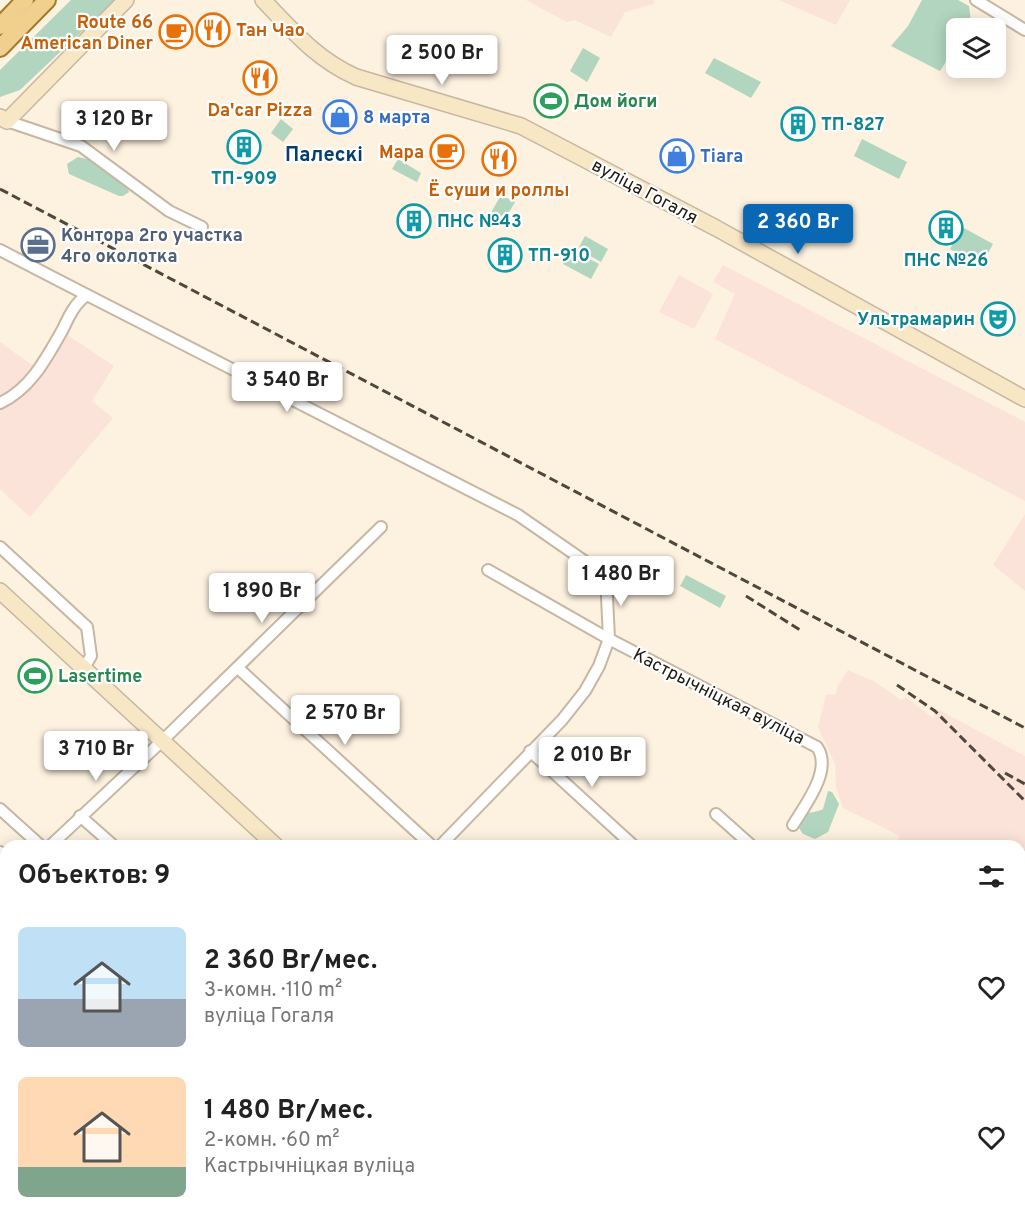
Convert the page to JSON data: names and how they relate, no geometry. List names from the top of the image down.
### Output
{
  "streets": {
    "street": ["вуліца Гогаля", "Кастрычніцкая вуліца"]
  },
  "districts": ["Палескі"],
  "places": {
    "restaurant": ["Тан Чао", "Da'car Pizza", "Ё суши и роллы"],
    "cafe": ["Route 66 American Diner", "Мара"],
    "sports": ["Дом йоги", "Lasertime"],
    "shop": ["8 марта", "Tiara"],
    "building": [
      "ТП-827",
      "ТП-909",
      "ПНС №43",
      "ПНС №26",
      "ТП-910"
    ],
    "office": ["Контора 2го участка 4го околотка"],
    "theatre": ["Ультрамарин"]
  },
  "page": {
    "price": [
      "2 500 Br",
      "3 120 Br",
      "2 360 Br",
      "3 540 Br",
      "1 480 Br",
      "1 890 Br",
      "2 570 Br",
      "3 710 Br",
      "2 010 Br"
    ],
    "heading": "Объектов: 9",
    "list": [
      {
        "name": "2 360 Br/мес.",
        "note": "3-комн. · 110 m² · вуліца Гогаля"
      },
      {
        "name": "1 480 Br/мес.",
        "note": "2-комн. · 60 m² · Кастрычніцкая вуліца"
      }
    ]
  }
}
